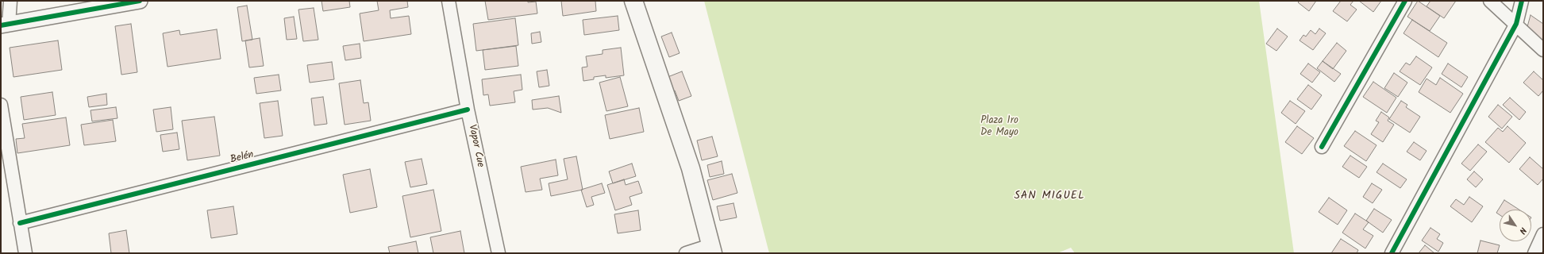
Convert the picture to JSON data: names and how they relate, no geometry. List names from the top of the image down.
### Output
{
  "streets": {
    "street": ["Vapor Cue", "Belén"]
  },
  "crossings": [
    ["Vapor Cue", "Belén"]
  ],
  "districts": ["SAN MIGUEL"],
  "parks": ["Plaza 1ro De Mayo"],
  "north": "bottom right"
}
